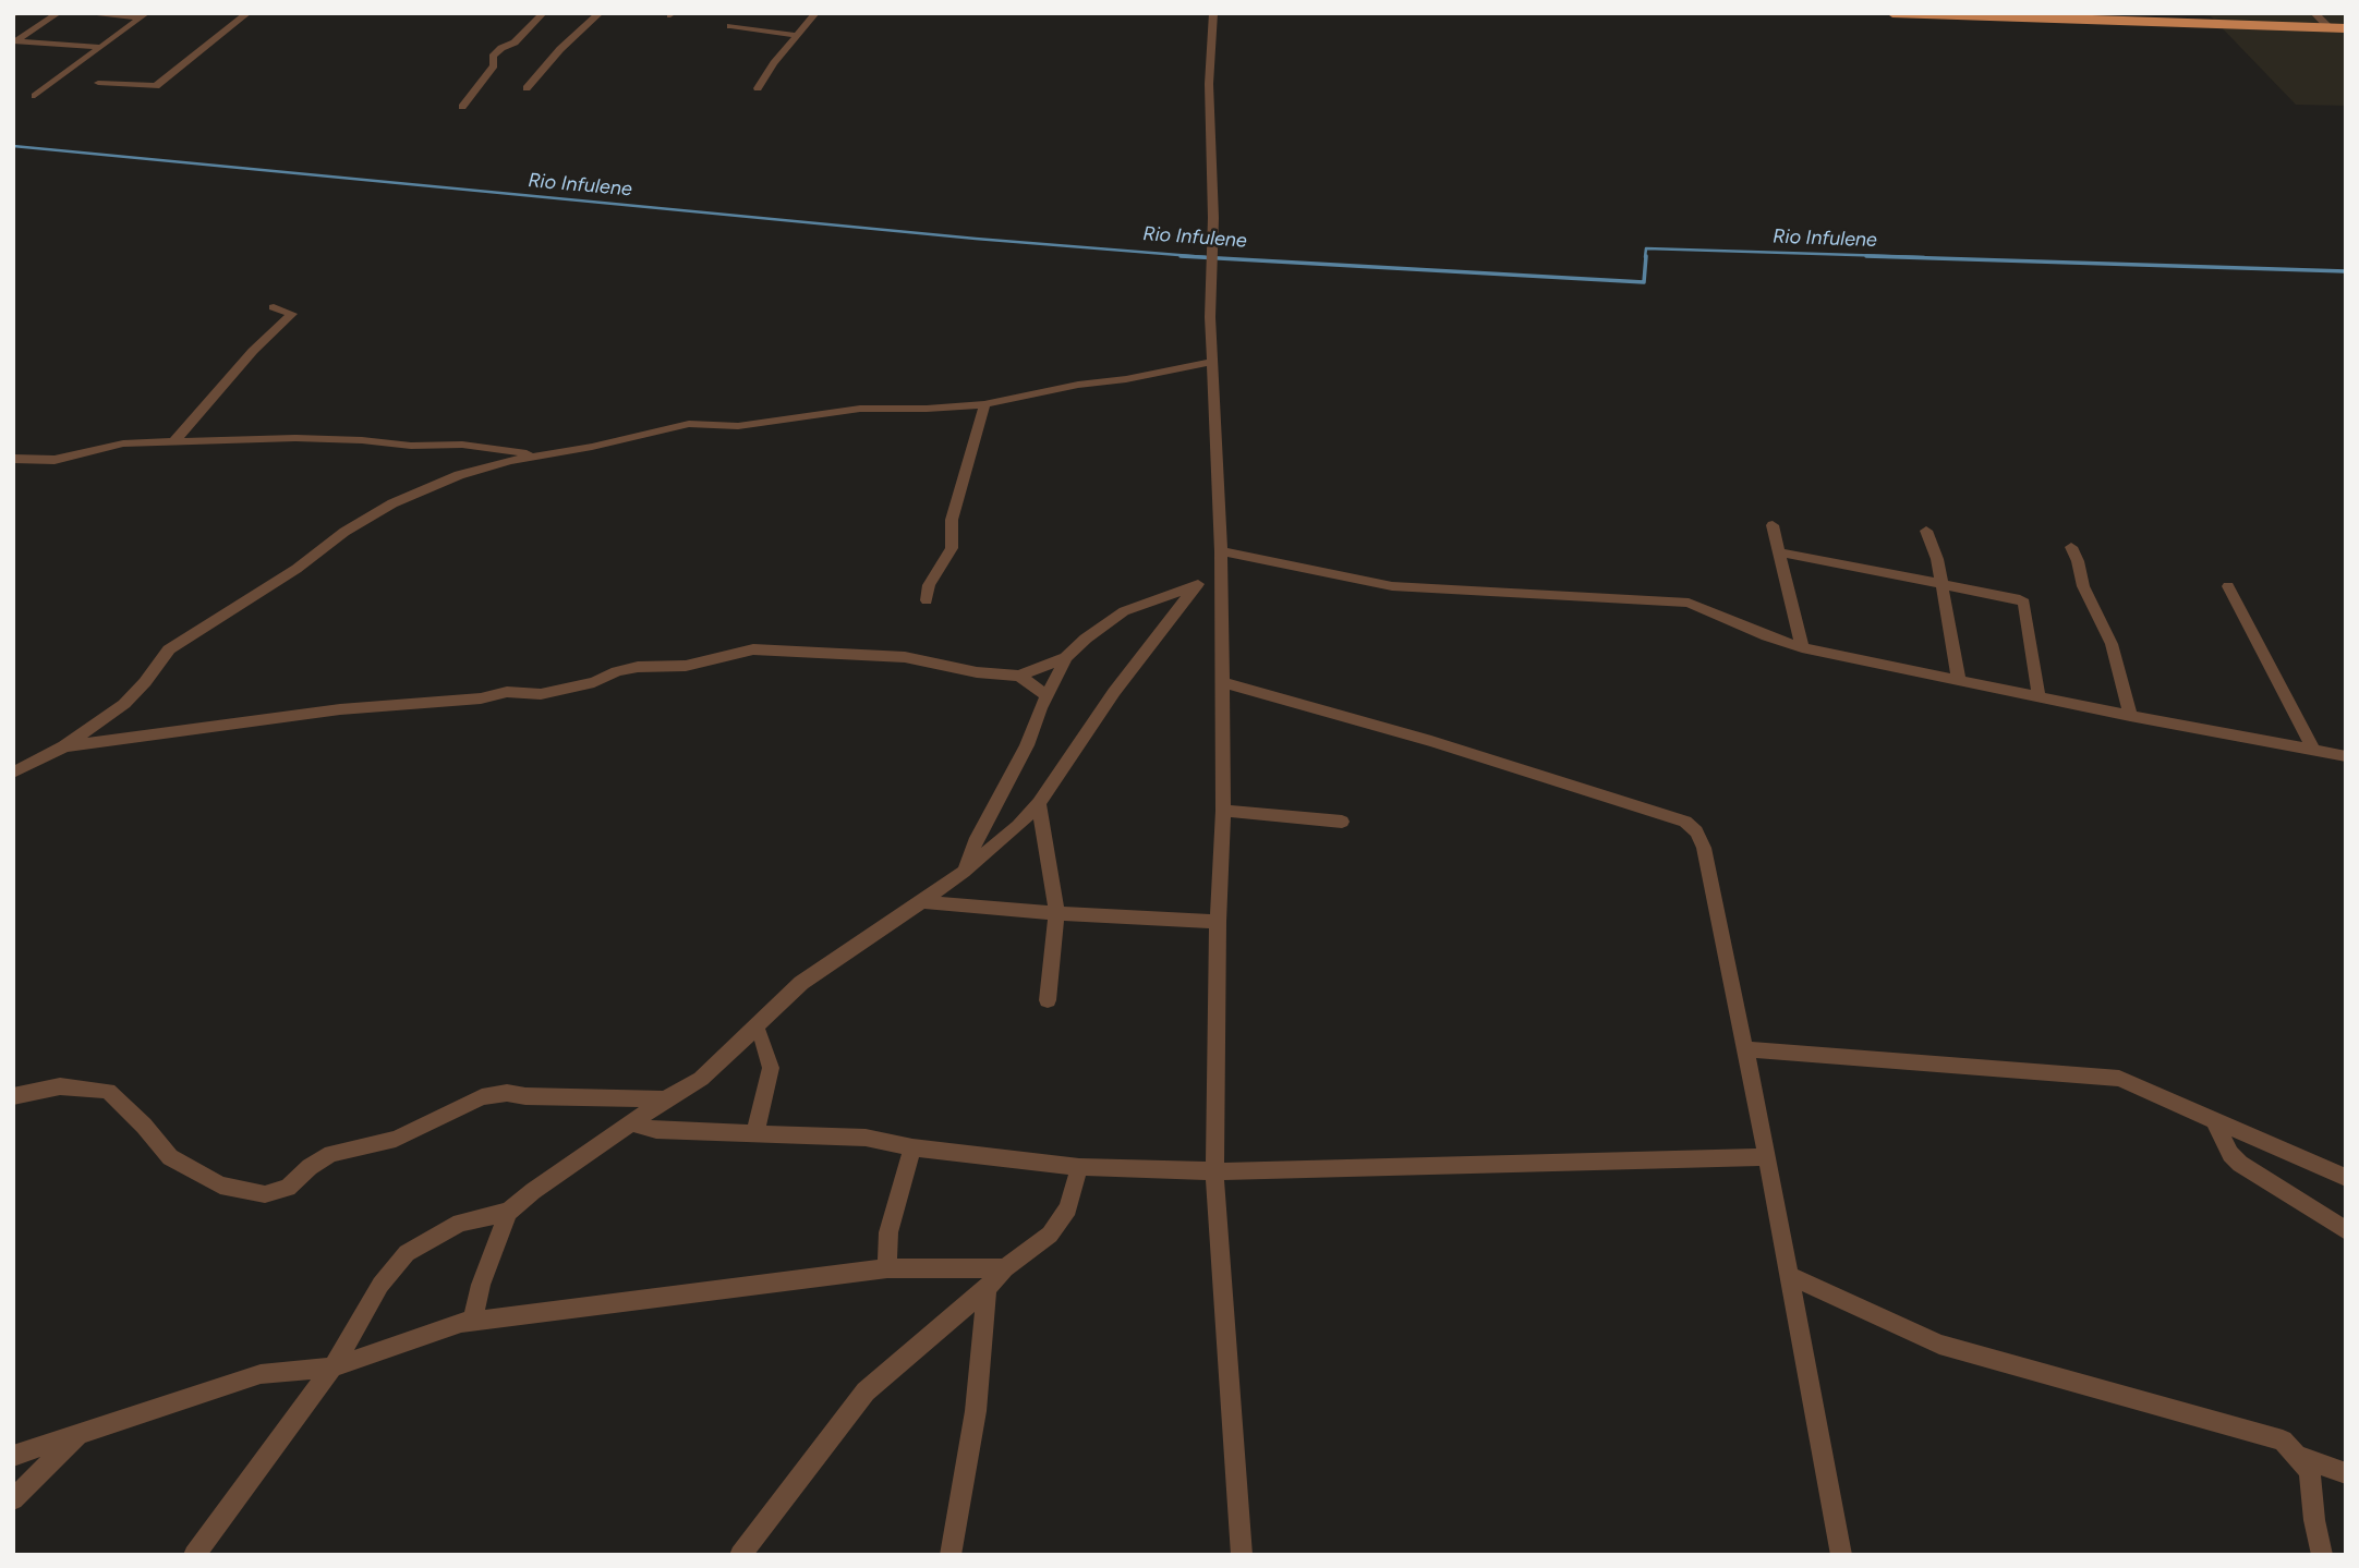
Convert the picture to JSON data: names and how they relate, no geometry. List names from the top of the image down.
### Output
{
  "water": ["Rio Infulene"]
}
